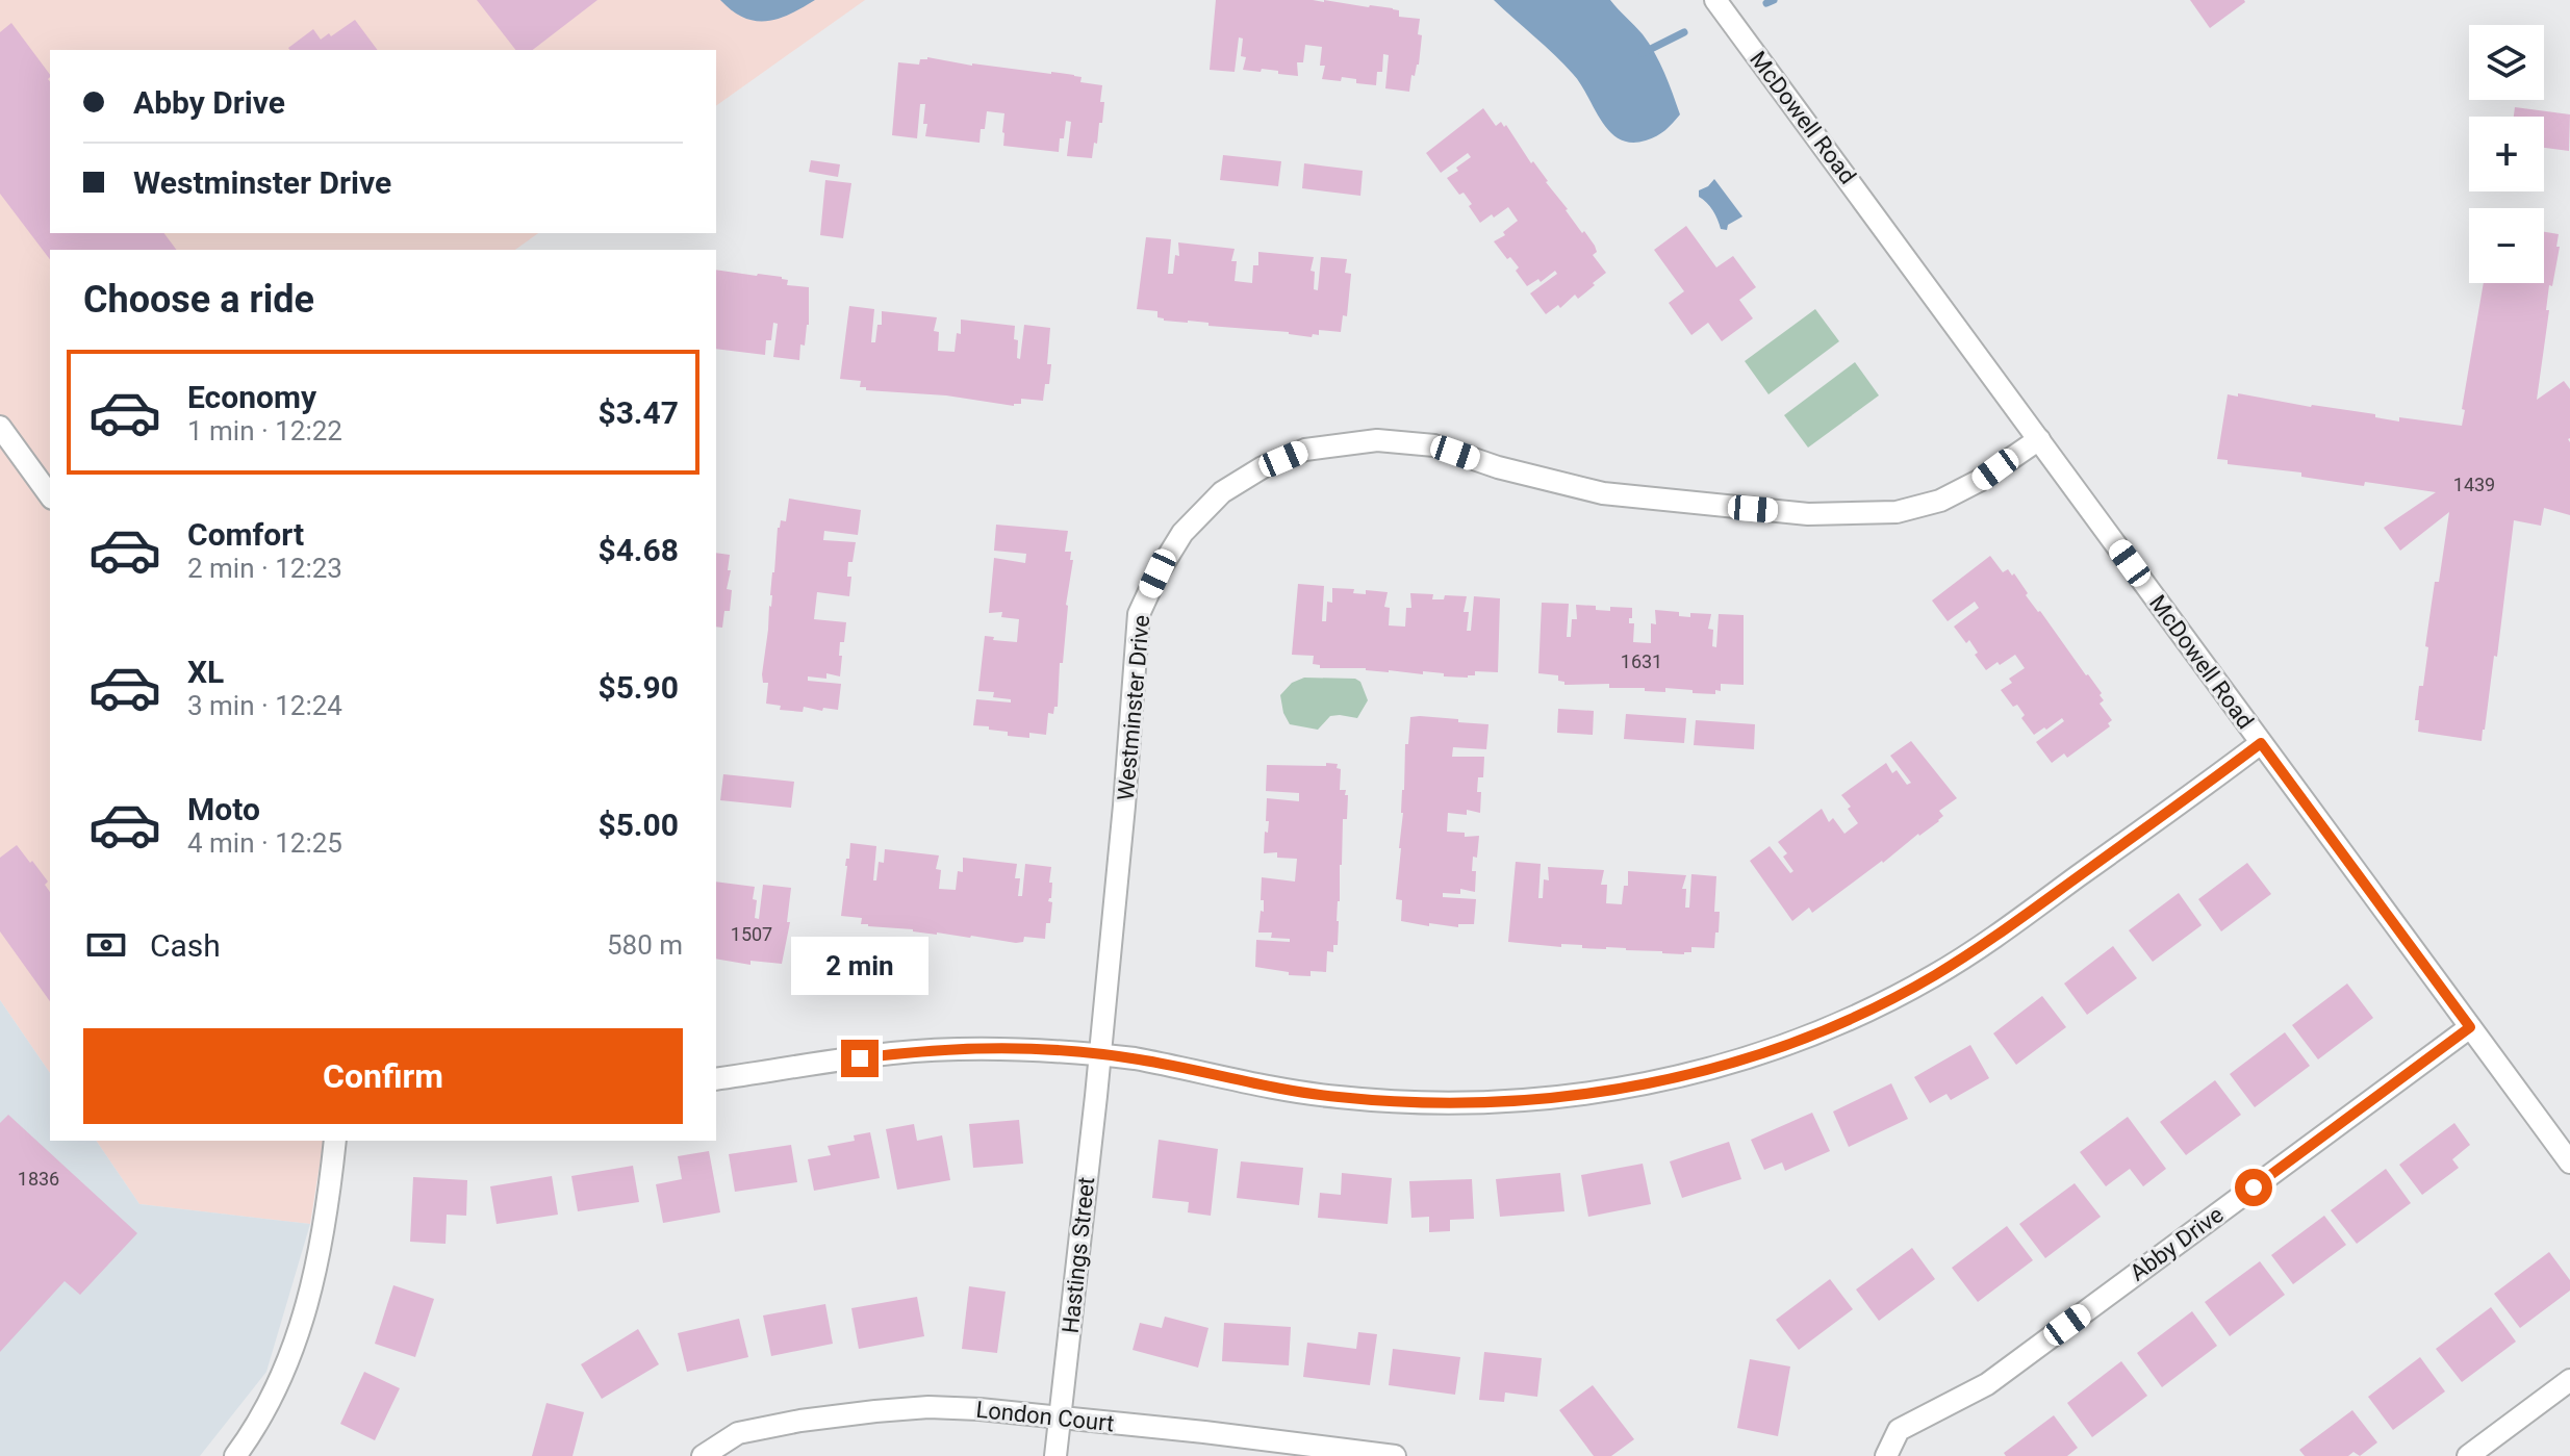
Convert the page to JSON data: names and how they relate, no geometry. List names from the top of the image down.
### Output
{
  "streets": {
    "street": [
      "McDowell Road",
      "Westminster Drive",
      "Abby Drive",
      "Hastings Street",
      "London Court"
    ]
  },
  "crossings": [
    ["McDowell Road", "Westminster Drive"],
    ["McDowell Road", "Abby Drive"],
    ["Westminster Drive", "Hastings Street"],
    ["Hastings Street", "London Court"]
  ],
  "house_numbers": [
    "1439",
    "1631",
    "1507",
    "1836"
  ],
  "page": {
    "map_buttons": ["+", "−"],
    "banner": ["Abby Drive", "Westminster Drive"],
    "heading": "Choose a ride",
    "list": [
      {
        "name": "Economy",
        "note": "1 min · 12:22",
        "value": "$3.47"
      },
      {
        "name": "Comfort",
        "note": "2 min · 12:23",
        "value": "$4.68"
      },
      {
        "name": "XL",
        "note": "3 min · 12:24",
        "value": "$5.90"
      },
      {
        "name": "Moto",
        "note": "4 min · 12:25",
        "value": "$5.00"
      }
    ],
    "pay": ["Cash", "580 m"],
    "bubble": "2 min",
    "buttons": "Confirm"
  }
}
